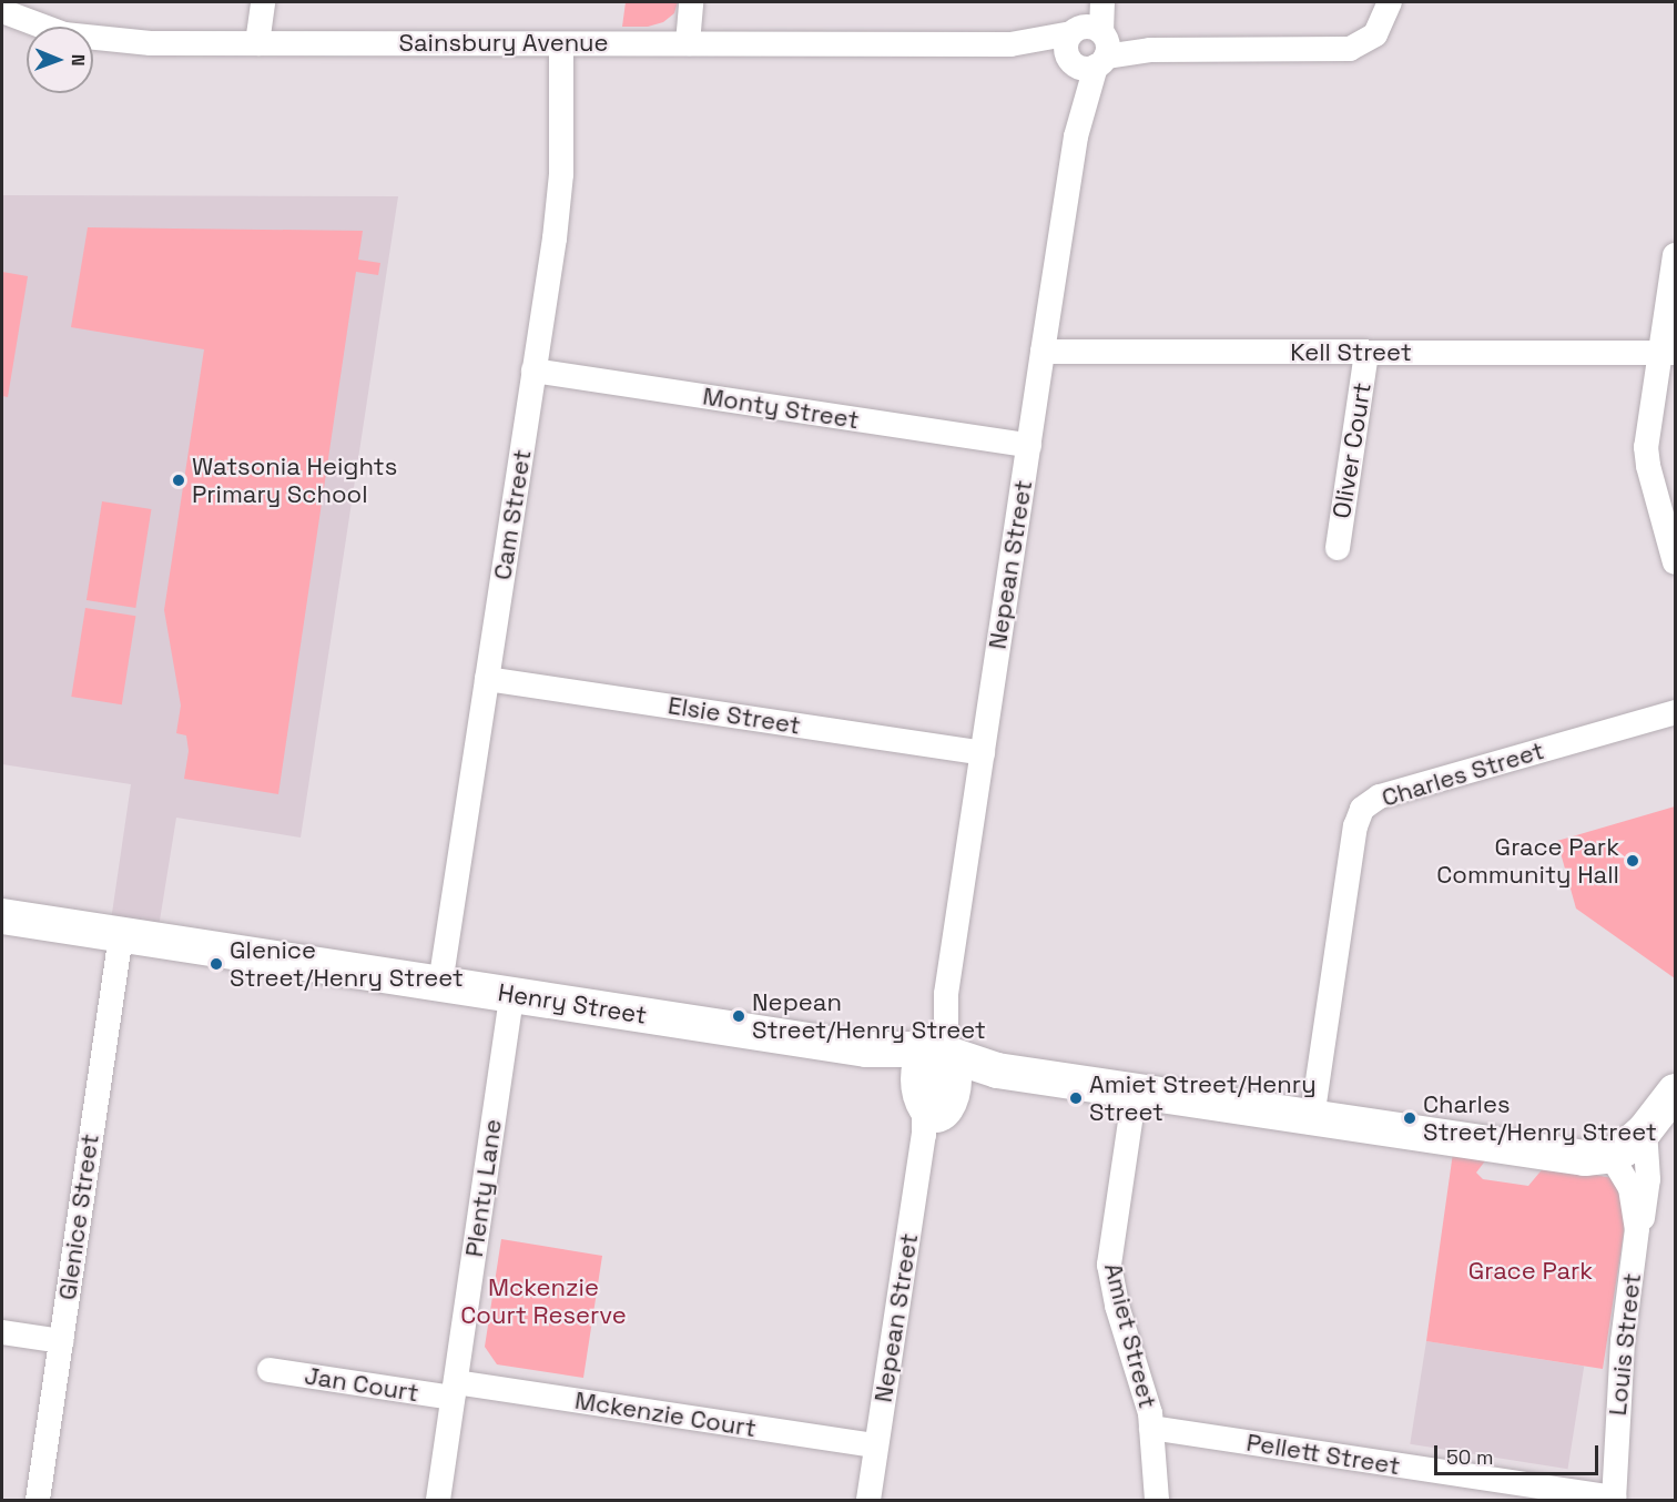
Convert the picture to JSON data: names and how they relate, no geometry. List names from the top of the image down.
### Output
{
  "streets": {
    "street": [
      "Sainsbury Avenue",
      "Kell Street",
      "Monty Street",
      "Oliver Court",
      "Cam Street",
      "Nepean Street",
      "Elsie Street",
      "Charles Street",
      "Henry Street",
      "Plenty Lane",
      "Glenice Street",
      "Amiet Street",
      "Louis Street",
      "Jan Court",
      "Mckenzie Court",
      "Pellett Street"
    ]
  },
  "crossings": [
    ["Sainsbury Avenue", "Cam Street"],
    ["Sainsbury Avenue", "Nepean Street"],
    ["Kell Street", "Oliver Court"],
    ["Kell Street", "Nepean Street"],
    ["Monty Street", "Cam Street"],
    ["Monty Street", "Nepean Street"],
    ["Cam Street", "Elsie Street"],
    ["Cam Street", "Henry Street"],
    ["Nepean Street", "Elsie Street"],
    ["Nepean Street", "Henry Street"],
    ["Nepean Street", "Mckenzie Court"],
    ["Charles Street", "Henry Street"],
    ["Henry Street", "Plenty Lane"],
    ["Henry Street", "Glenice Street"],
    ["Henry Street", "Amiet Street"],
    ["Henry Street", "Louis Street"],
    ["Plenty Lane", "Jan Court"],
    ["Plenty Lane", "Mckenzie Court"],
    ["Amiet Street", "Pellett Street"],
    ["Louis Street", "Pellett Street"],
    ["Jan Court", "Mckenzie Court"]
  ],
  "parks": ["Grace Park", "Mckenzie Court Reserve"],
  "places": [
    "Watsonia Heights Primary School",
    "Grace Park Community Hall",
    "Glenice Street/Henry Street",
    "Nepean Street/Henry Street",
    "Amiet Street/Henry Street",
    "Charles Street/Henry Street"
  ],
  "scale_bar": "50 m",
  "north": "right"
}
